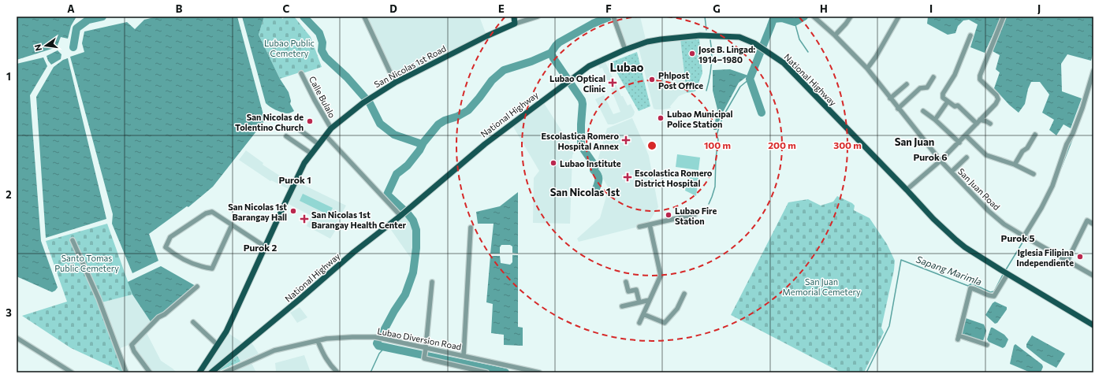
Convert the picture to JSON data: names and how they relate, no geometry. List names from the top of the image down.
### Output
{
  "streets": {
    "main road": ["San Nicolas 1st Road", "National Highway"],
    "street": ["Calle Bulalo", "San Juan Road", "Lubao Diversion Road"]
  },
  "crossings": [
    ["San Nicolas 1st Road", "Calle Bulalo"]
  ],
  "districts": [
    "Lubao",
    "San Juan",
    "Purok 6",
    "Purok 1",
    "San Nicolas 1st",
    "Purok 5",
    "Purok 2"
  ],
  "water": ["Sapang Marimla"],
  "parks": ["Lubao Public Cemetery", "Santo Tomas Public Cemetery", "San Juan Memorial Cemetery"],
  "places": {
    "other": [
      "Jose B. Lingad: 1914–1980",
      "Phlpost Post Office",
      "Lubao Municipal Police Station",
      "San Nicolas de Tolentino Church",
      "Lubao Institute",
      "San Nicolas 1st Barangay Hall",
      "Lubao Fire Station",
      "Iglesia Filipina Independiente"
    ],
    "health": [
      "Lubao Optical Clinic",
      "Escolastica Romero Hospital Annex",
      "Escolastica Romero District Hospital",
      "San Nicolas 1st Barangay Health Center"
    ]
  },
  "north": "left",
  "grid": {
    "columns": [
      "A",
      "B",
      "C",
      "D",
      "E",
      "F",
      "G",
      "H",
      "I",
      "J"
    ],
    "rows": ["1", "2", "3"]
  },
  "rings": ["100 m", "200 m", "300 m"]
}
